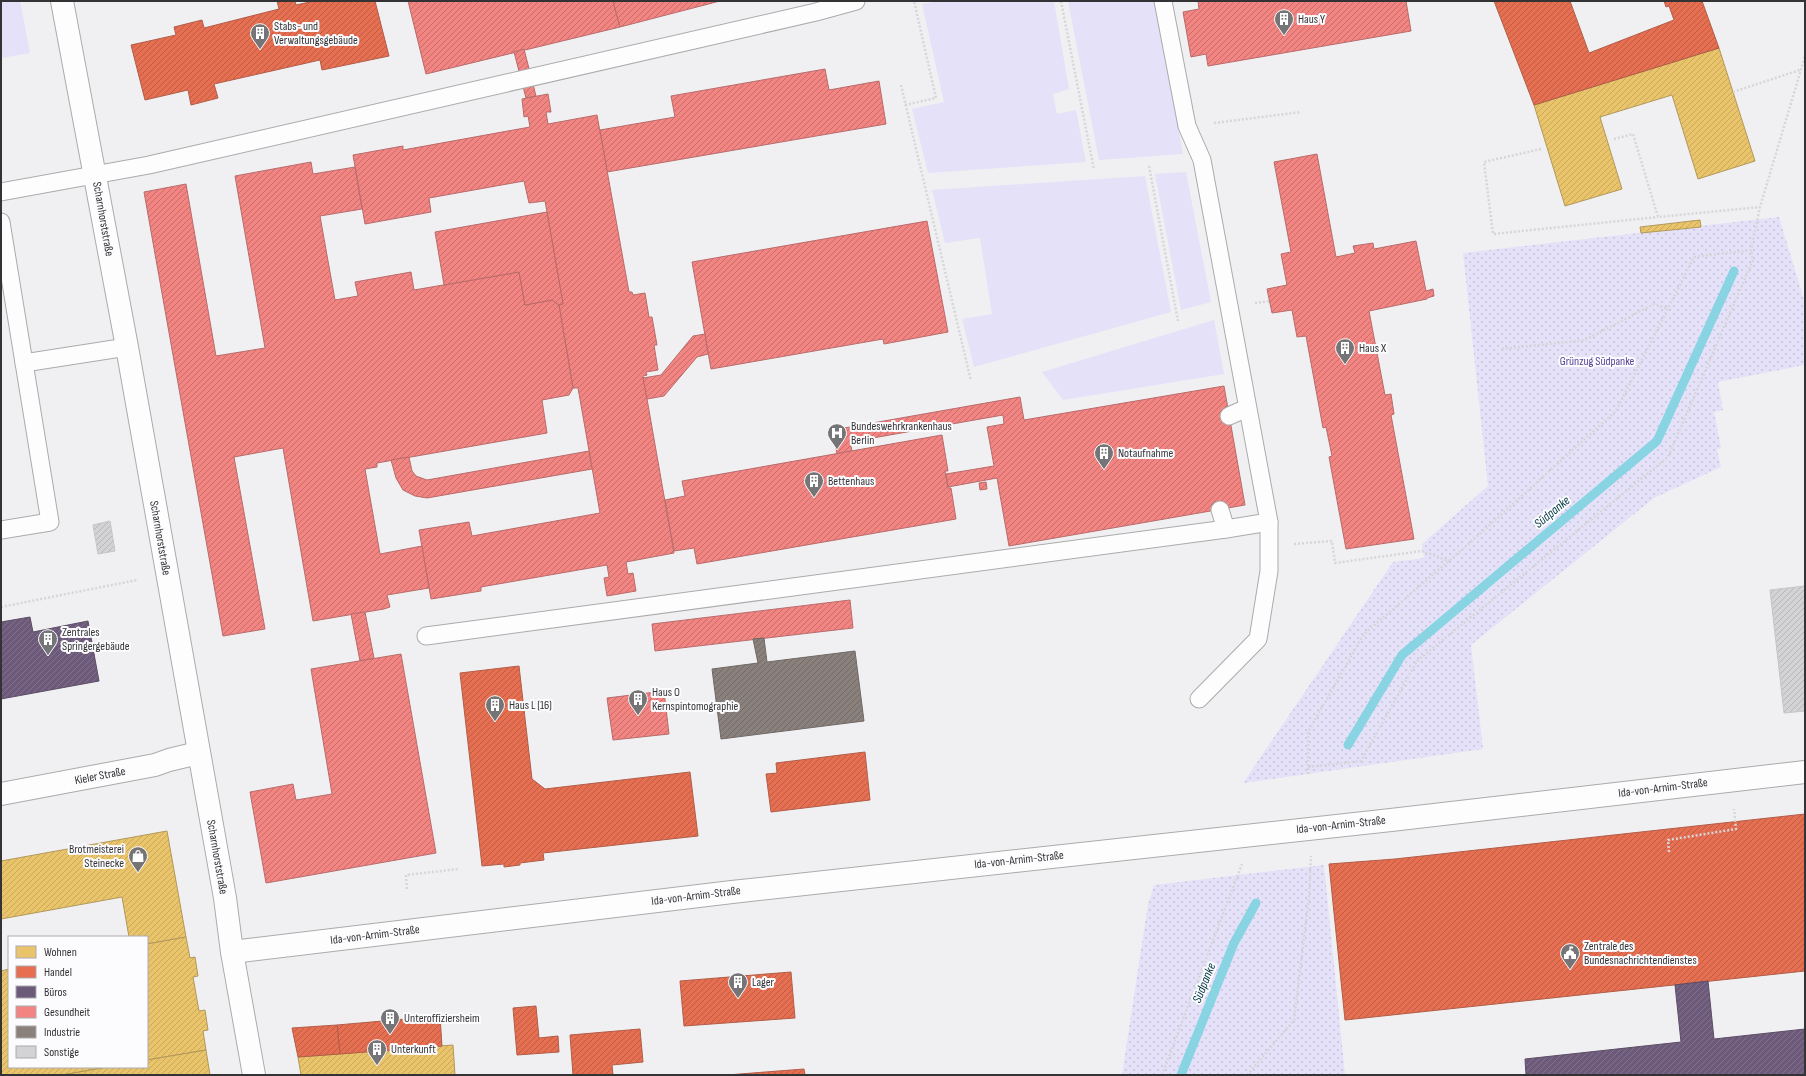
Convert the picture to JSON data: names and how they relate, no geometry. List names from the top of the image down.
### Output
{
  "streets": {
    "street": ["Scharnhorststraße", "Kieler Straße", "Ida-von-Arnim-Straße"]
  },
  "crossings": [
    ["Scharnhorststraße", "Kieler Straße"],
    ["Scharnhorststraße", "Ida-von-Arnim-Straße"]
  ],
  "water": ["Südpanke"],
  "parks": ["Grünzug Südpanke"],
  "places": {
    "building": [
      "Haus Y",
      "Stabs- und Verwaltungsgebäude",
      "Haus X",
      "Notaufnahme",
      "Bettenhaus",
      "Zentrales Springergebäude",
      "Haus O Kernspintomographie",
      "Haus L (16)",
      "Lager",
      "Unteroffiziersheim",
      "Unterkunft"
    ],
    "hospital": ["Bundeswehrkrankenhaus Berlin"],
    "shop": ["Brotmeisterei Steinecke"],
    "public building": ["Zentrale des Bundesnachrichtendienstes"]
  },
  "legend": [
    "Wohnen",
    "Handel",
    "Büros",
    "Gesundheit",
    "Industrie",
    "Sonstige"
  ]
}
